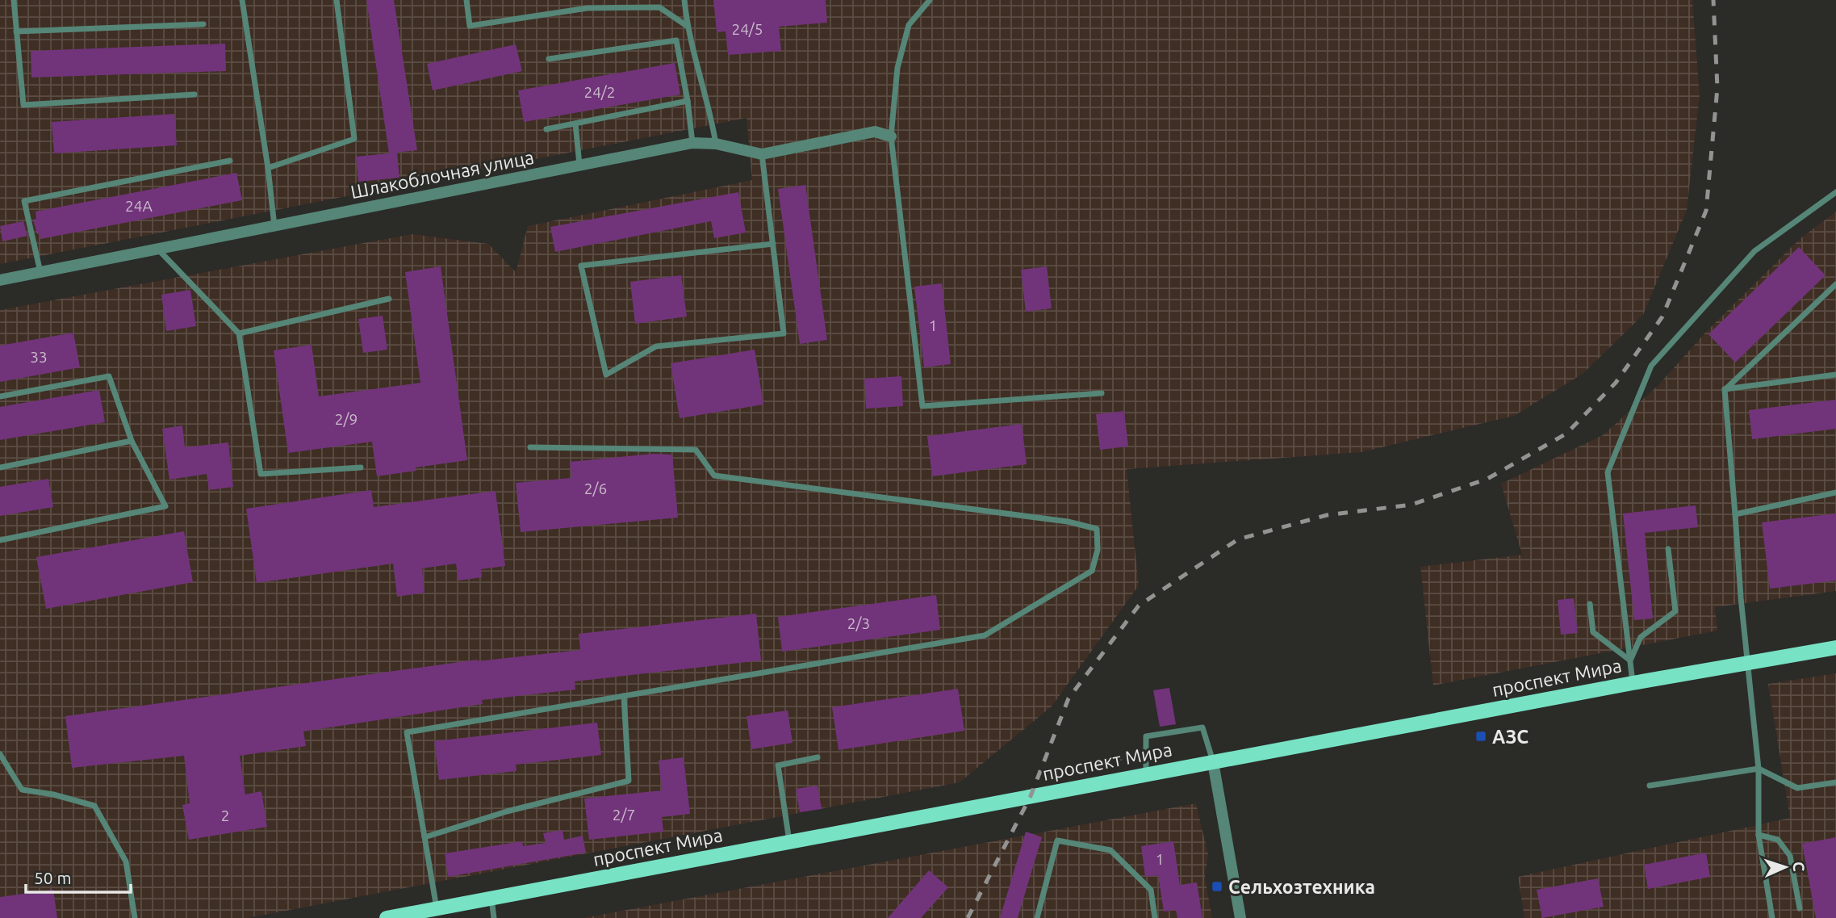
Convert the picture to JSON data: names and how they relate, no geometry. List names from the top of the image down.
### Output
{
  "streets": {
    "main road": ["проспект Мира"],
    "street": ["Шлакоблочная улица"]
  },
  "places": {
    "transit": ["АЗС", "Сельхозтехника"]
  },
  "house_numbers": [
    "24/5",
    "24/2",
    "24А",
    "1",
    "33",
    "2/9",
    "2/6",
    "2/3",
    "2/7",
    "2",
    "1"
  ],
  "scale_bar": "50 m",
  "north": "right"
}
